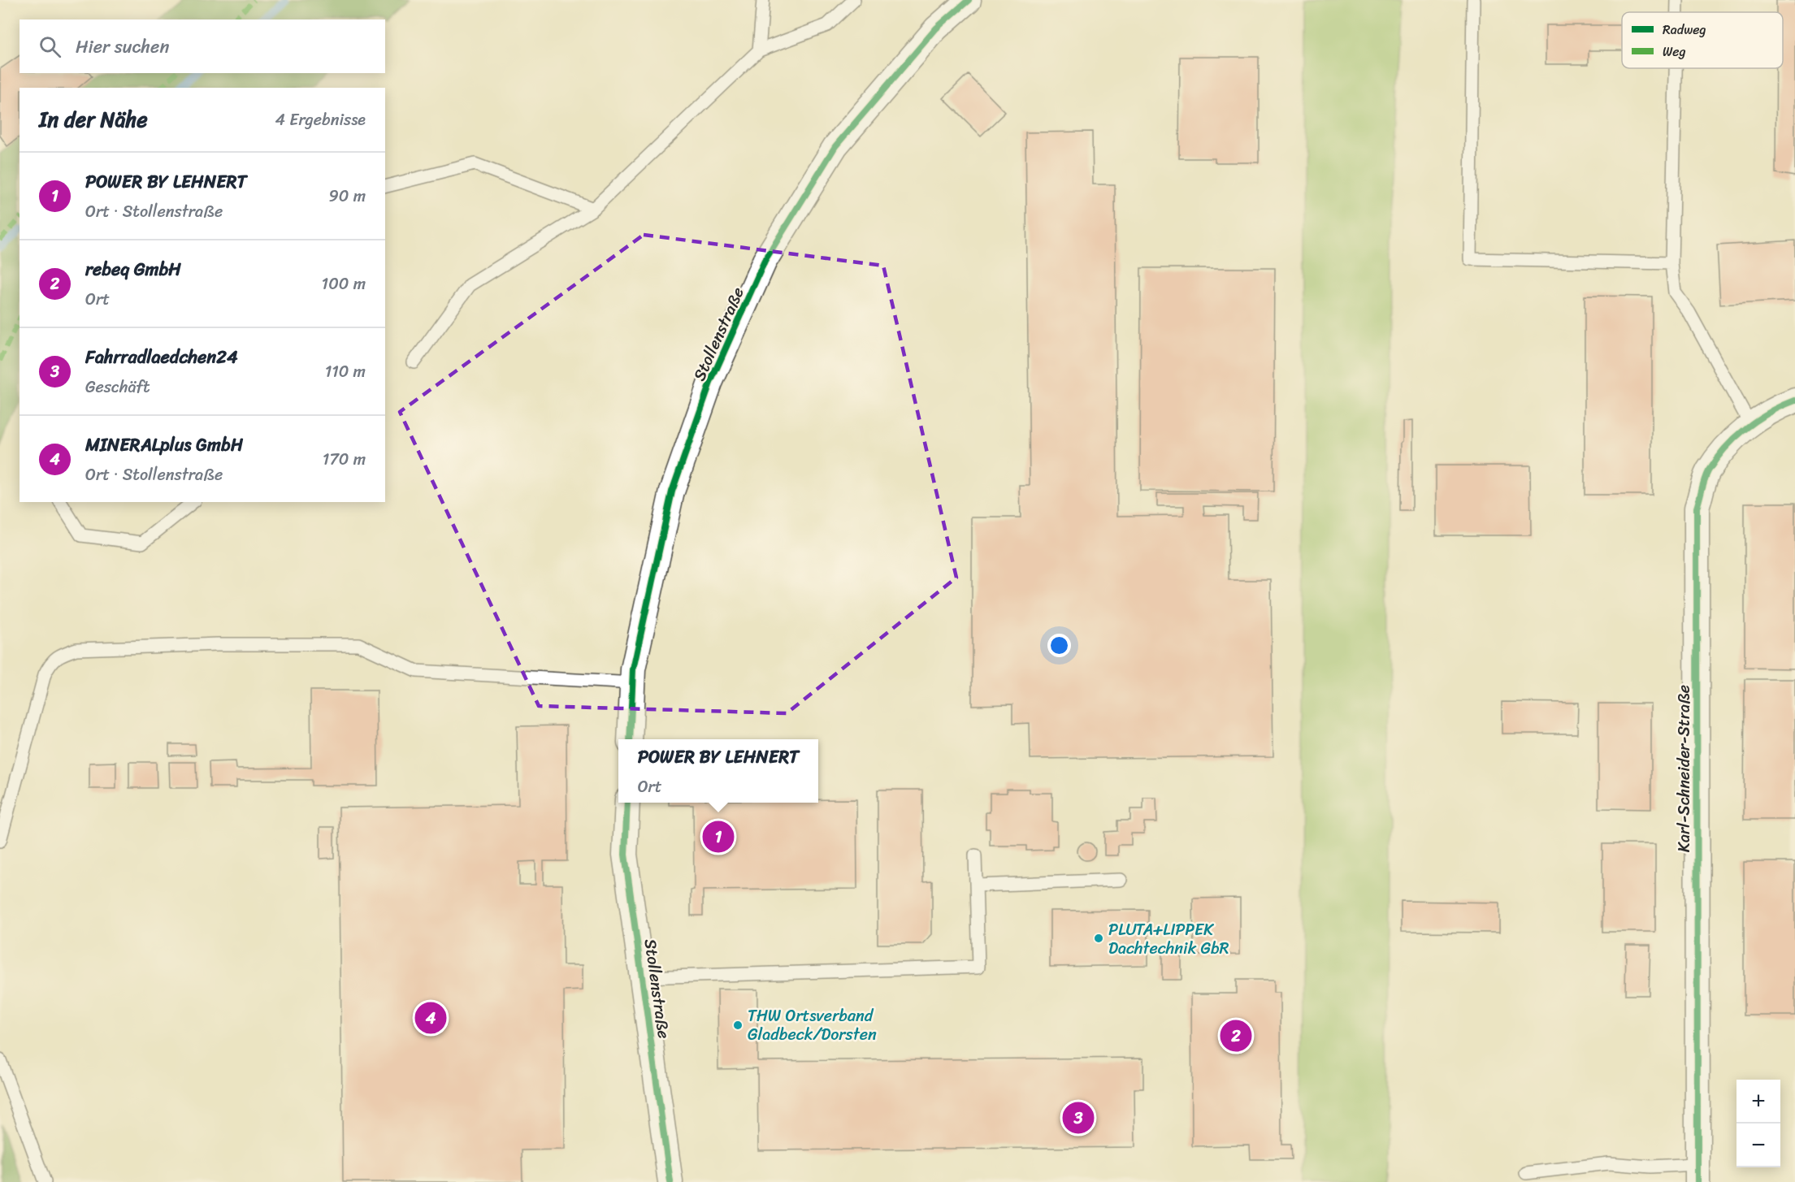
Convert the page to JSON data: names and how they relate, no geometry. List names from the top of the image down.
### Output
{
  "streets": {
    "street": ["Stollenstraße", "Karl-Schneider-Straße"]
  },
  "places": ["PLUTA+LIPPEK Dachtechnik GbR", "THW Ortsverband Gladbeck/Dorsten"],
  "legend": ["Radweg", "Weg"],
  "page": {
    "search": "Hier suchen",
    "heading": ["In der Nähe", "4 Ergebnisse"],
    "list": [
      {
        "mark": "1",
        "name": "POWER BY LEHNERT",
        "note": "Ort · Stollenstraße",
        "value": "90 m"
      },
      {
        "mark": "2",
        "name": "rebeq GmbH",
        "note": "Ort",
        "value": "100 m"
      },
      {
        "mark": "3",
        "name": "Fahrradlaedchen24",
        "note": "Geschäft",
        "value": "110 m"
      },
      {
        "mark": "4",
        "name": "MINERALplus GmbH",
        "note": "Ort · Stollenstraße",
        "value": "170 m"
      }
    ],
    "popup": ["POWER BY LEHNERT", "Ort"],
    "pins": [
      "1",
      "4",
      "2",
      "3"
    ],
    "map_buttons": ["+", "−"]
  }
}
